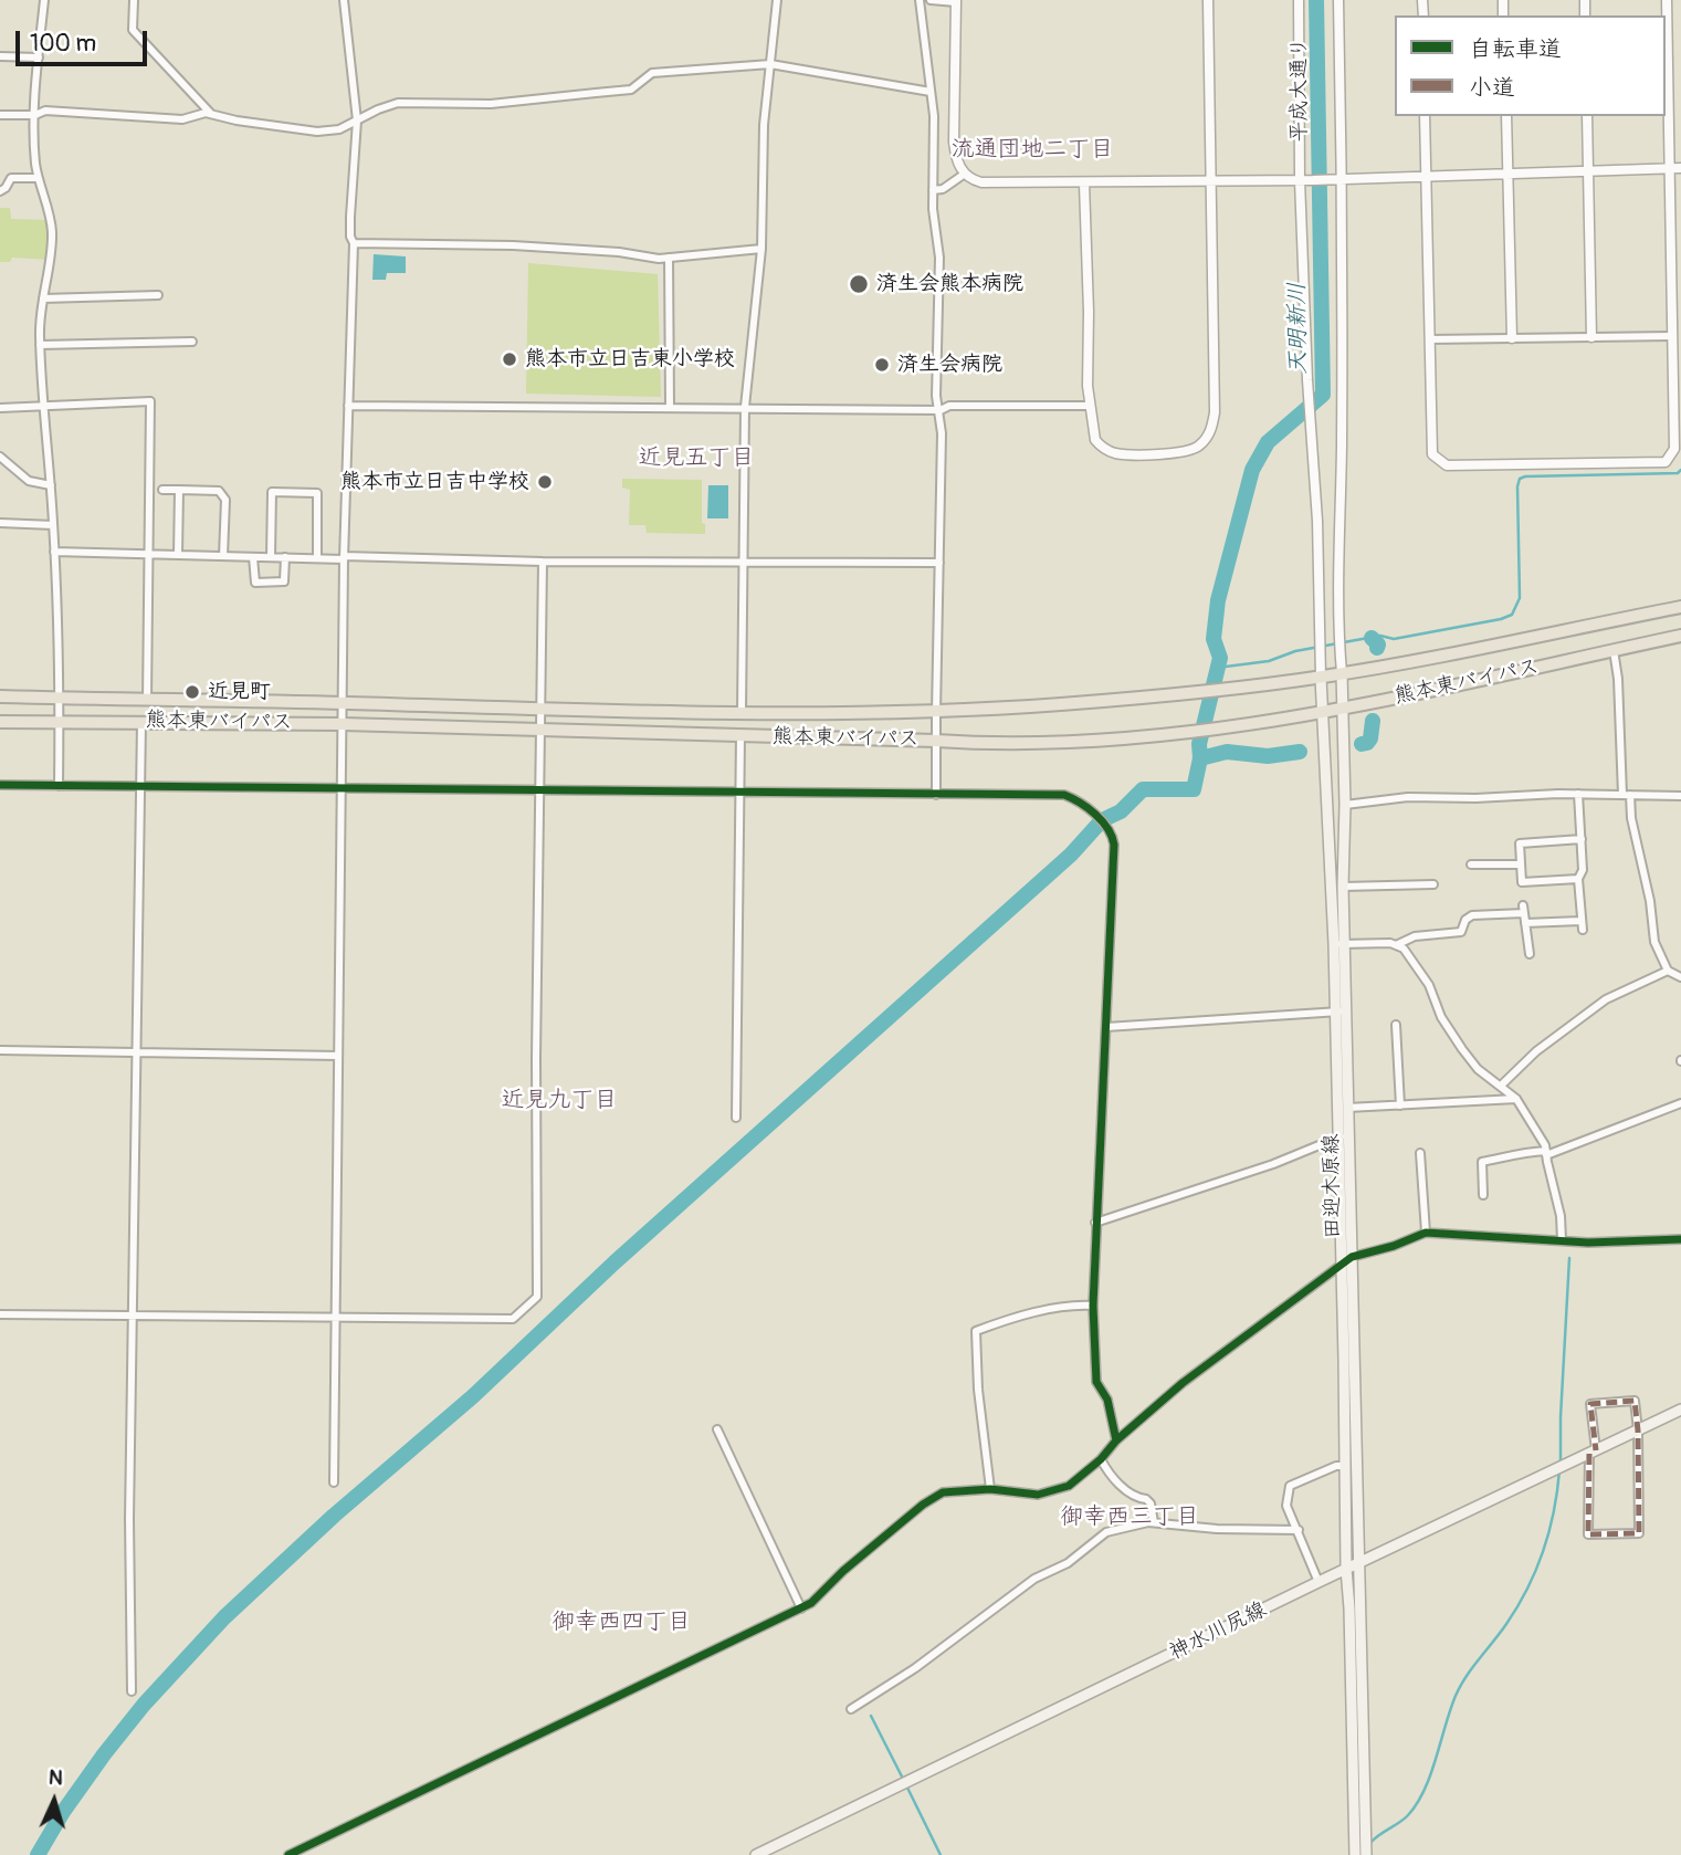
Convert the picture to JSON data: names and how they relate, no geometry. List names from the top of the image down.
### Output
{
  "streets": {
    "highway": ["熊本東バイパス"],
    "main road": ["田迎木原線", "神水川尻線"],
    "street": ["平成大通り"]
  },
  "crossings": [
    ["平成大通り", "熊本東バイパス"],
    ["平成大通り", "田迎木原線"],
    ["熊本東バイパス", "田迎木原線"],
    ["田迎木原線", "神水川尻線"]
  ],
  "districts": [
    "流通団地二丁目",
    "近見五丁目",
    "近見九丁目",
    "御幸西三丁目",
    "御幸西四丁目"
  ],
  "water": ["天明新川"],
  "places": [
    "済生会熊本病院",
    "熊本市立日吉東小学校",
    "済生会病院",
    "熊本市立日吉中学校",
    "近見町"
  ],
  "legend": ["自転車道", "小道"],
  "scale_bar": "100 m",
  "north": "top"
}
